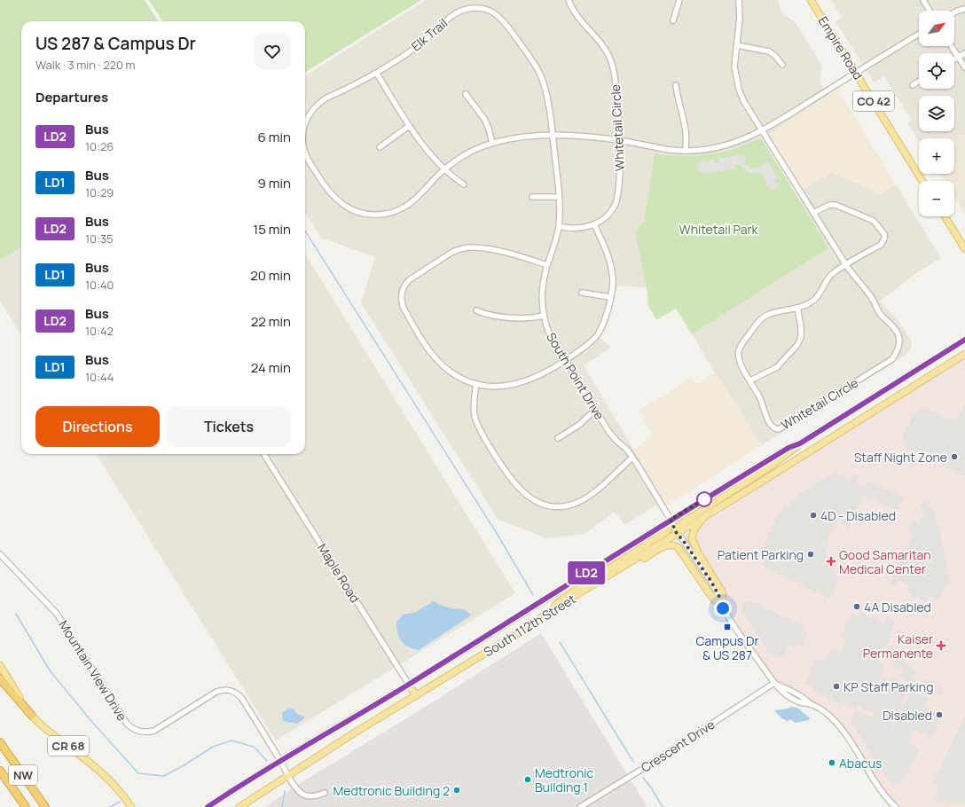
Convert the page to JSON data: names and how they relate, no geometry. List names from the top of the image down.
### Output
{
  "streets": {
    "highway": ["NW"],
    "main road": [
      "Empire Road",
      "CO 42",
      "Maple Road",
      "South 112th Street",
      "CR 68"
    ],
    "street": [
      "Elk Trail",
      "Whitetail Circle",
      "South Point Drive",
      "Mountain View Drive",
      "Crescent Drive"
    ]
  },
  "crossings": [
    ["Elk Trail", "Empire Road"],
    ["Elk Trail", "Whitetail Circle"],
    ["Elk Trail", "South Point Drive"],
    ["Whitetail Circle", "South Point Drive"],
    ["South Point Drive", "South 112th Street"],
    ["South Point Drive", "Crescent Drive"],
    ["Maple Road", "South 112th Street"],
    ["South 112th Street", "Mountain View Drive"]
  ],
  "parks": ["Whitetail Park"],
  "places": {
    "other": [
      "Staff Night Zone",
      "4D - Disabled",
      "Patient Parking",
      "4A Disabled",
      "KP Staff Parking",
      "Disabled",
      "Abacus",
      "Medtronic Building 1",
      "Medtronic Building 2"
    ],
    "health": ["Good Samaritan Medical Center", "Kaiser Permanente"],
    "transit": ["Campus Dr & US 287"]
  },
  "lines": ["bus line LD2"],
  "north": "top right",
  "page": {
    "on_map": "LD2",
    "map_buttons": ["+", "−"],
    "heading": [
      ["US 287 & Campus Dr", "Walk · 3 min · 220 m"],
      "Departures"
    ],
    "list": [
      {
        "mark": "LD2",
        "name": "Bus",
        "note": "10:26",
        "value": "6 min"
      },
      {
        "mark": "LD1",
        "name": "Bus",
        "note": "10:29",
        "value": "9 min"
      },
      {
        "mark": "LD2",
        "name": "Bus",
        "note": "10:35",
        "value": "15 min"
      },
      {
        "mark": "LD1",
        "name": "Bus",
        "note": "10:40",
        "value": "20 min"
      },
      {
        "mark": "LD2",
        "name": "Bus",
        "note": "10:42",
        "value": "22 min"
      },
      {
        "mark": "LD1",
        "name": "Bus",
        "note": "10:44",
        "value": "24 min"
      }
    ],
    "buttons": ["Directions", "Tickets"]
  }
}
